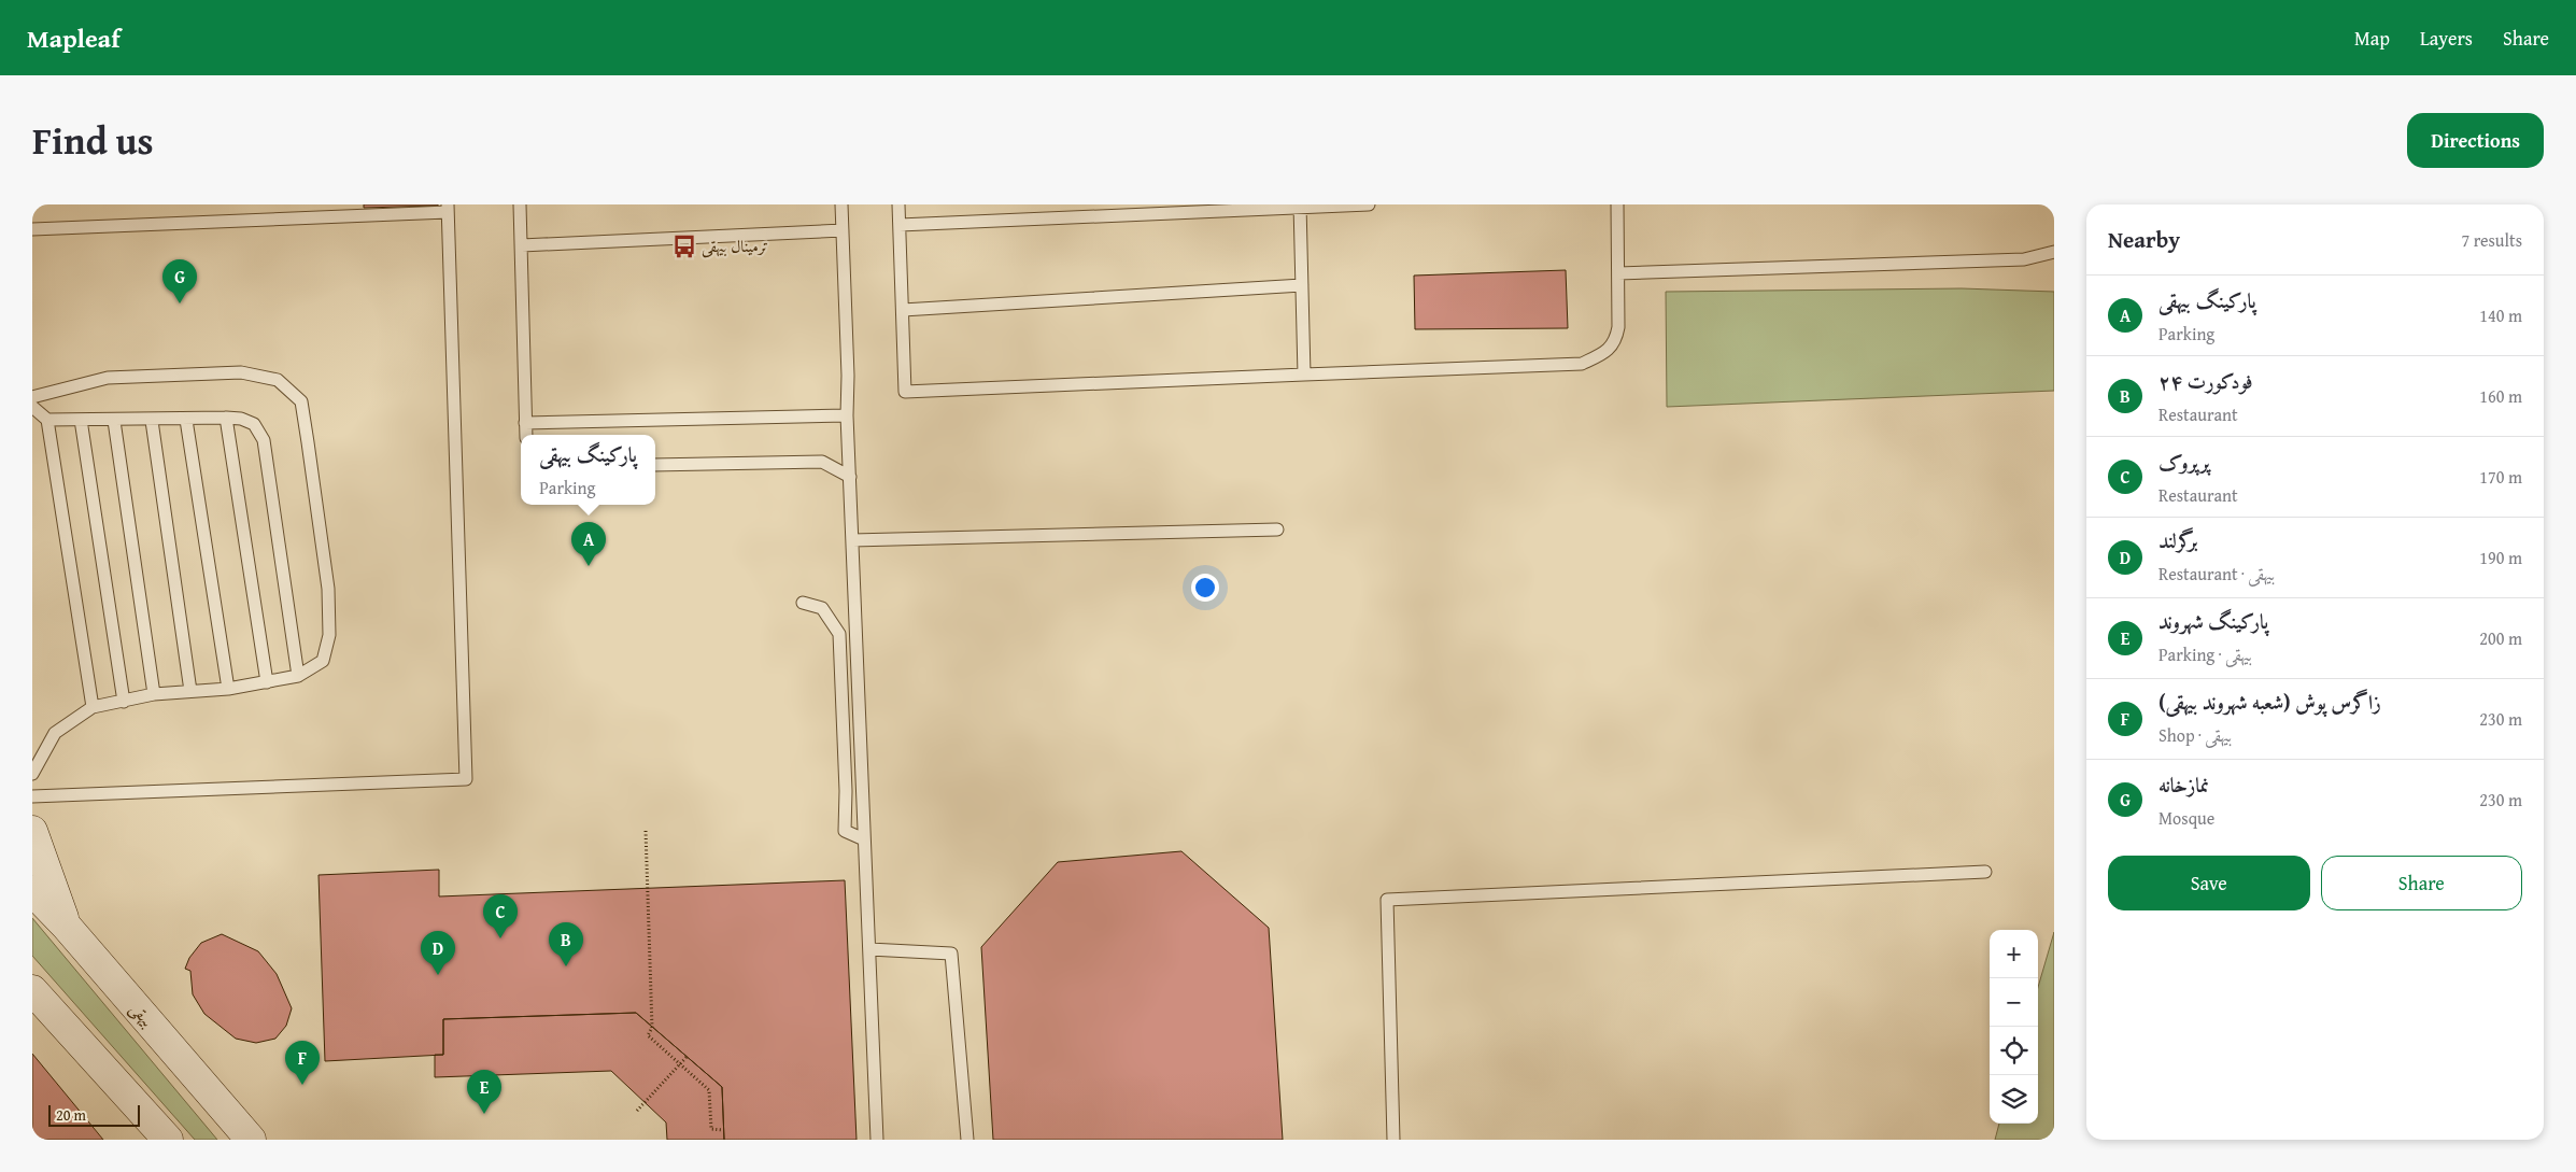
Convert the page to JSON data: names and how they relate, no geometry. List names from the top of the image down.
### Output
{
  "streets": {
    "main road": ["بیهقی"]
  },
  "places": {
    "bus stop": ["ترمینال بیهقی"]
  },
  "scale_bar": "20 m",
  "page": {
    "header": "Mapleaf",
    "nav": ["Map", "Layers", "Share"],
    "title": "Find us",
    "buttons": [
      "Directions",
      ["Save", "Share"]
    ],
    "heading": ["Nearby", "7 results"],
    "pins": [
      "G",
      "A",
      "C",
      "B",
      "D",
      "F",
      "E"
    ],
    "list": [
      {
        "mark": "A",
        "name": "پارکینگ بیهقی",
        "note": "Parking",
        "value": "140 m"
      },
      {
        "mark": "B",
        "name": "فودکورت ۲۴",
        "note": "Restaurant",
        "value": "160 m"
      },
      {
        "mark": "C",
        "name": "پرپروک",
        "note": "Restaurant",
        "value": "170 m"
      },
      {
        "mark": "D",
        "name": "برگرلند",
        "note": "Restaurant · بیهقی",
        "value": "190 m"
      },
      {
        "mark": "E",
        "name": "پارکینگ شهروند",
        "note": "Parking · بیهقی",
        "value": "200 m"
      },
      {
        "mark": "F",
        "name": "زاگرس پوش (شعبه شهروند بیهقی)",
        "note": "Shop · بیهقی",
        "value": "230 m"
      },
      {
        "mark": "G",
        "name": "نمازخانه",
        "note": "Mosque",
        "value": "230 m"
      }
    ],
    "popup": ["پارکینگ بیهقی", "Parking"],
    "map_buttons": ["+", "−"],
    "scale": "20 m"
  }
}
